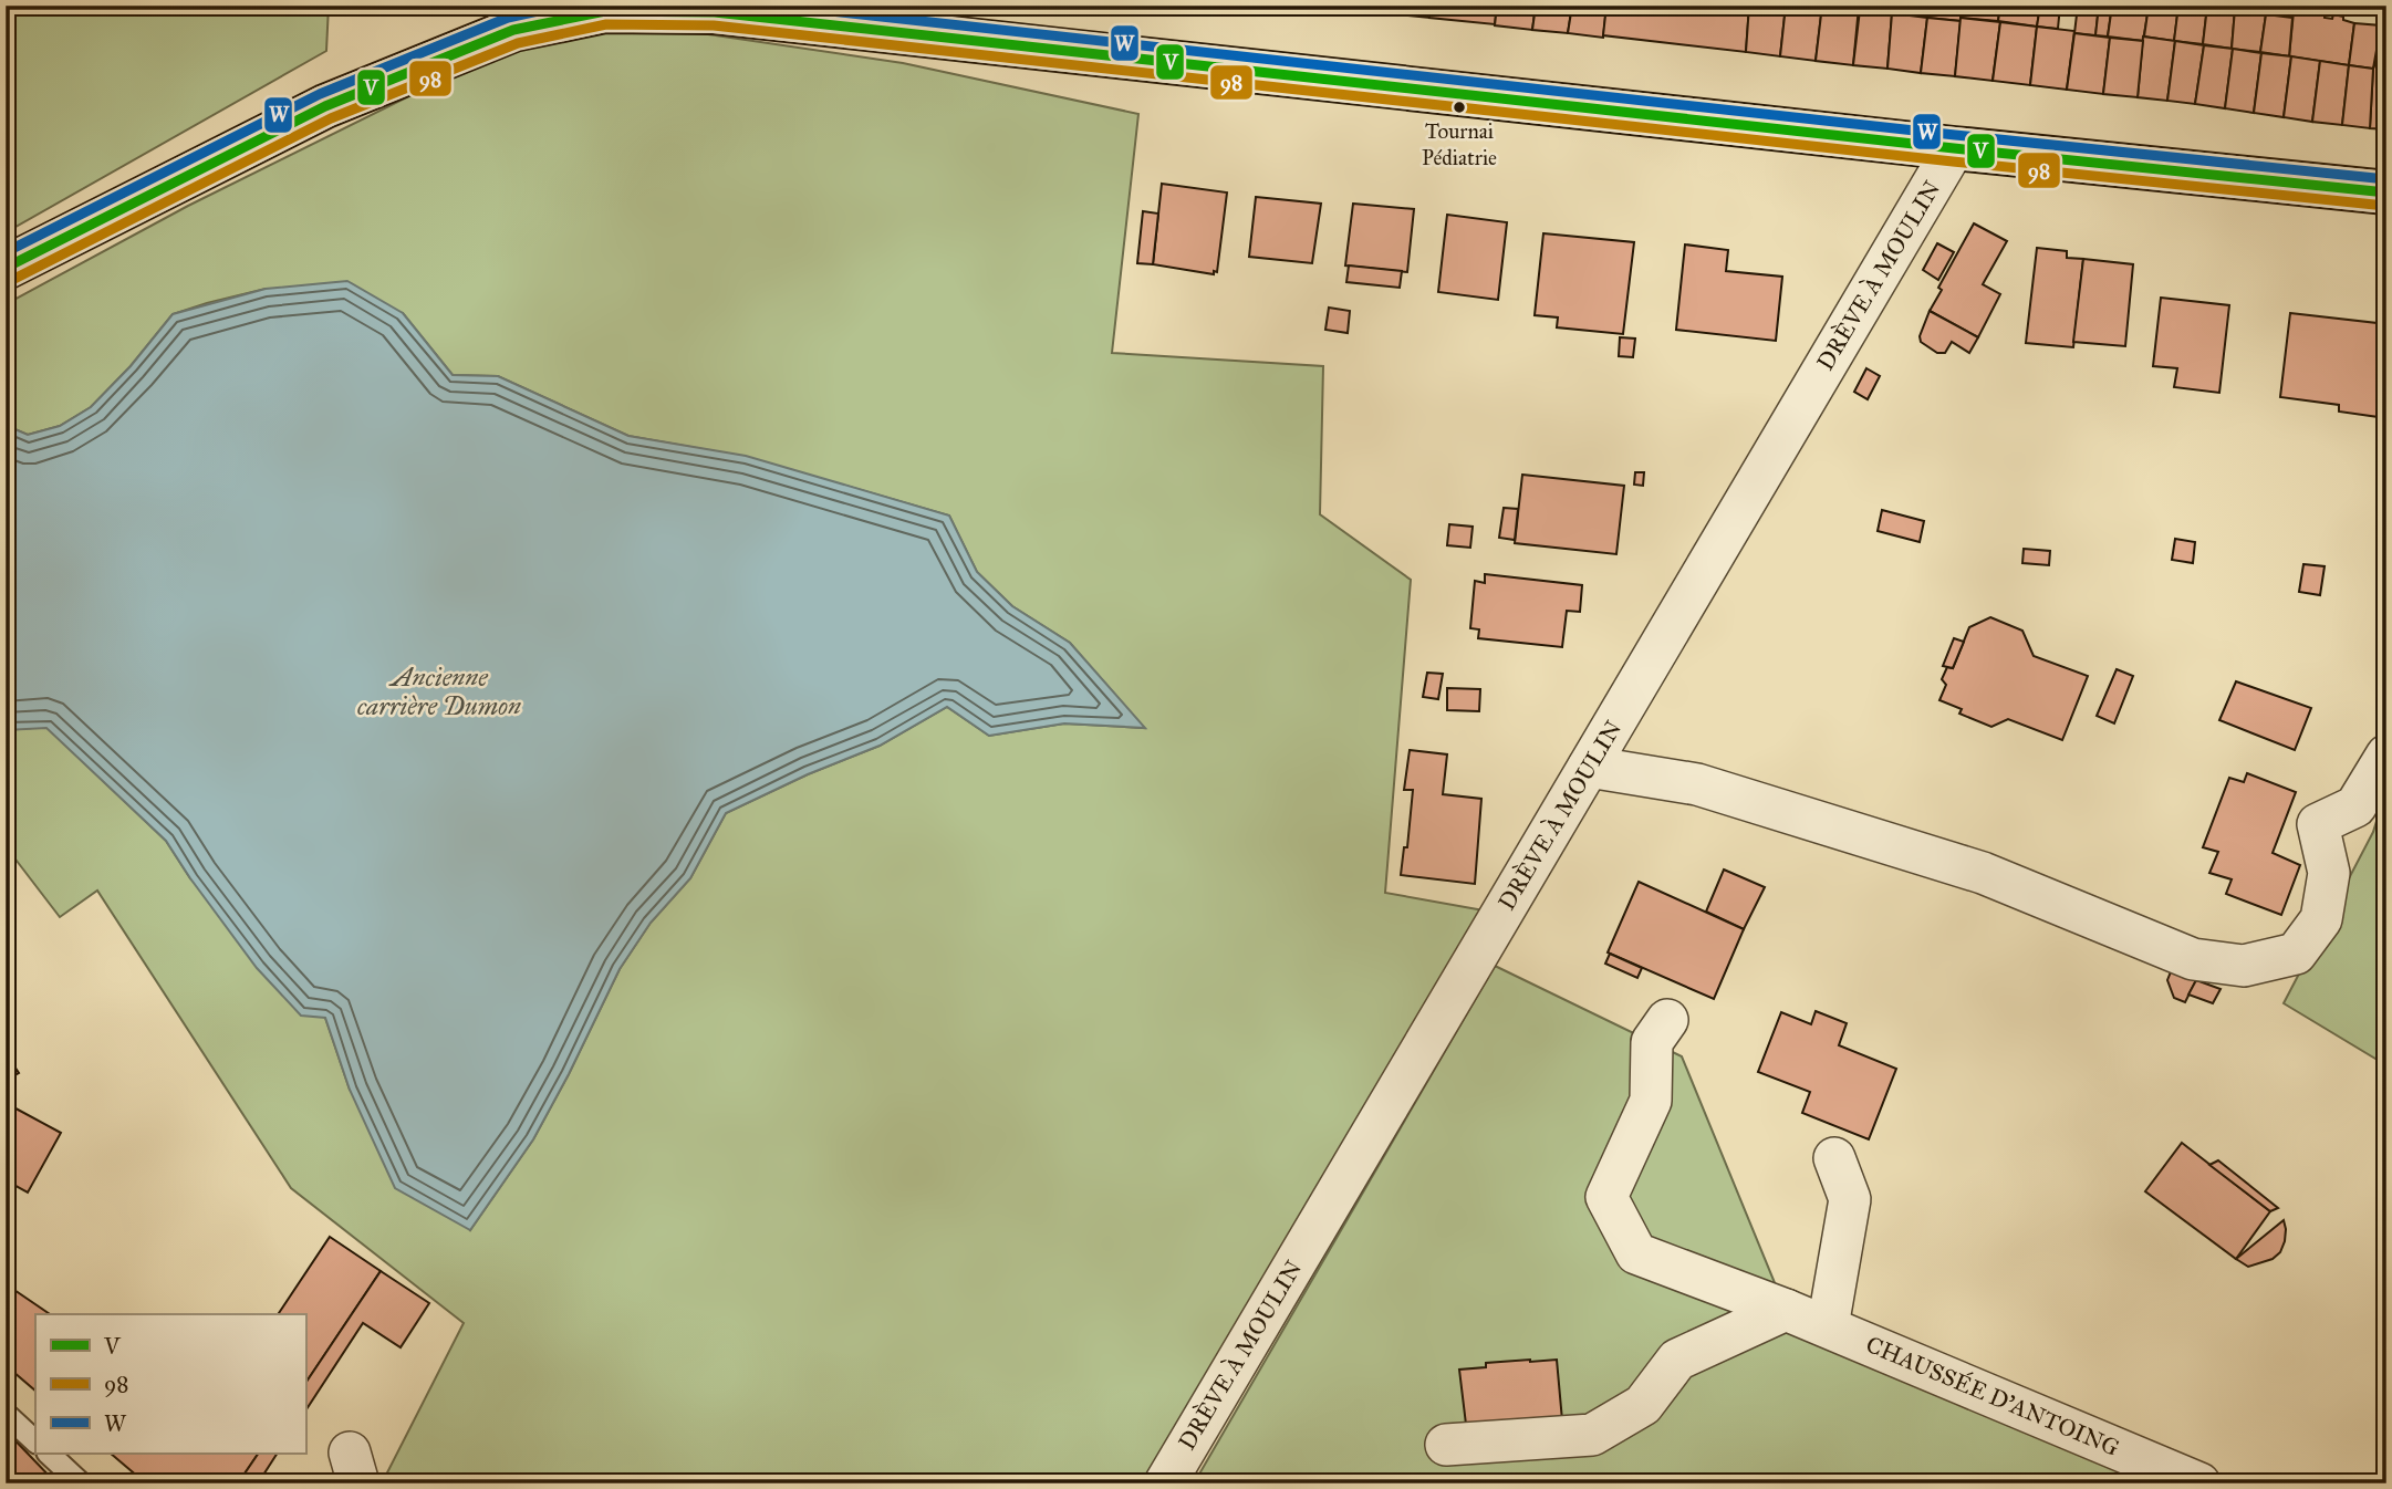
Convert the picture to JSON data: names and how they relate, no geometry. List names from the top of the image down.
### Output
{
  "streets": {
    "street": ["DRÈVE À MOULIN", "CHAUSSÉE D'ANTOING"]
  },
  "water": ["Ancienne carrière Dumon"],
  "places": ["Tournai Pédiatrie"],
  "lines": ["transit line W", "transit line V", "transit line 98"],
  "legend": ["V", "98", "W"]
}
